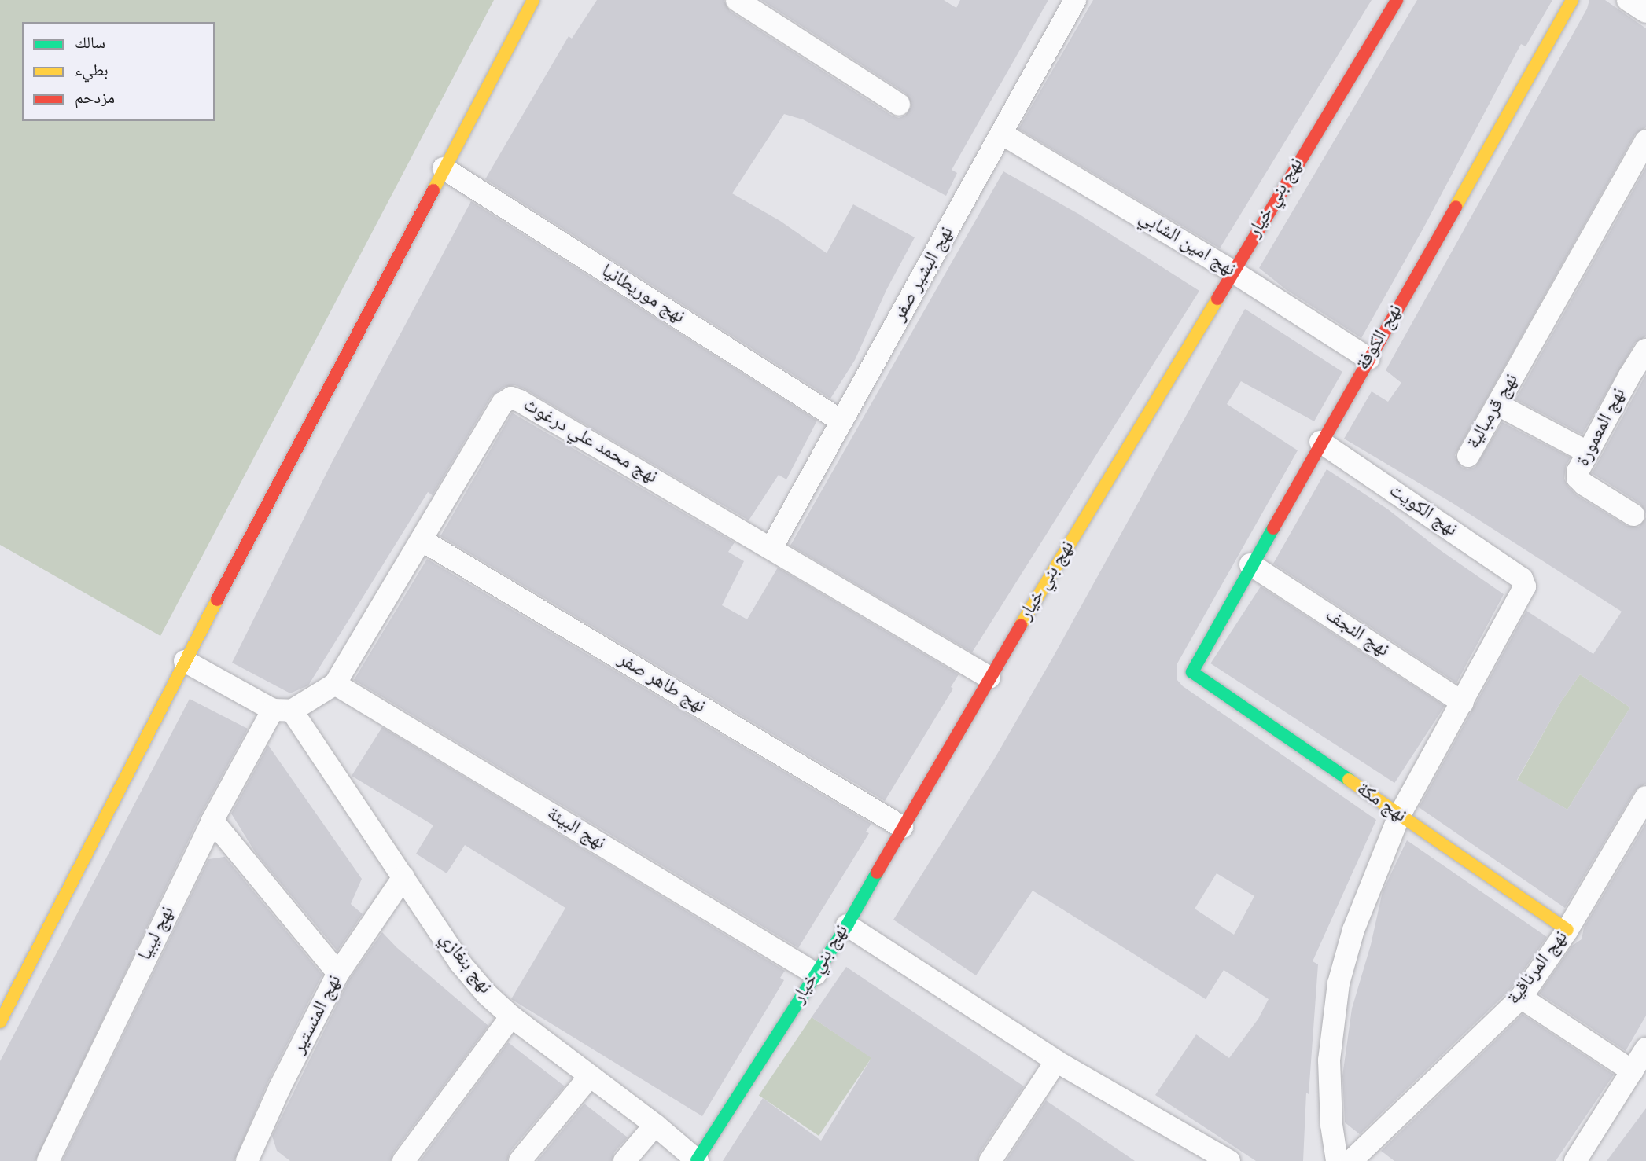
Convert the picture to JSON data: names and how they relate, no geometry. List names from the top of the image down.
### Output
{
  "streets": {
    "street": [
      "نهج بني خيار",
      "نهج امين الشابي",
      "نهج البشير صفر",
      "نهج موريطانيا",
      "نهج الكوفة",
      "نهج قرمبالية",
      "نهج المعمورة",
      "نهج محمد علي درغوث",
      "نهج الكويت",
      "نهج النجف",
      "نهج طاهر صفر",
      "نهج مكة",
      "نهج البيئة",
      "نهج ليبيا",
      "نهج بنغازي",
      "نهج المرناقية",
      "نهج المنستير"
    ]
  },
  "crossings": [
    ["نهج بني خيار", "نهج امين الشابي"],
    ["نهج بني خيار", "نهج محمد علي درغوث"],
    ["نهج بني خيار", "نهج طاهر صفر"],
    ["نهج بني خيار", "نهج البيئة"],
    ["نهج بني خيار", "نهج بنغازي"],
    ["نهج امين الشابي", "نهج البشير صفر"],
    ["نهج امين الشابي", "نهج الكوفة"],
    ["نهج البشير صفر", "نهج موريطانيا"],
    ["نهج البشير صفر", "نهج محمد علي درغوث"],
    ["نهج الكوفة", "نهج الكويت"],
    ["نهج الكوفة", "نهج النجف"],
    ["نهج الكوفة", "نهج مكة"],
    ["نهج محمد علي درغوث", "نهج طاهر صفر"],
    ["نهج محمد علي درغوث", "نهج البيئة"],
    ["نهج محمد علي درغوث", "نهج ليبيا"],
    ["نهج محمد علي درغوث", "نهج بنغازي"],
    ["نهج الكويت", "نهج النجف"],
    ["نهج مكة", "نهج المرناقية"],
    ["نهج ليبيا", "نهج بنغازي"],
    ["نهج بنغازي", "نهج المنستير"]
  ],
  "legend": ["سالك", "بطيء", "مزدحم"]
}
